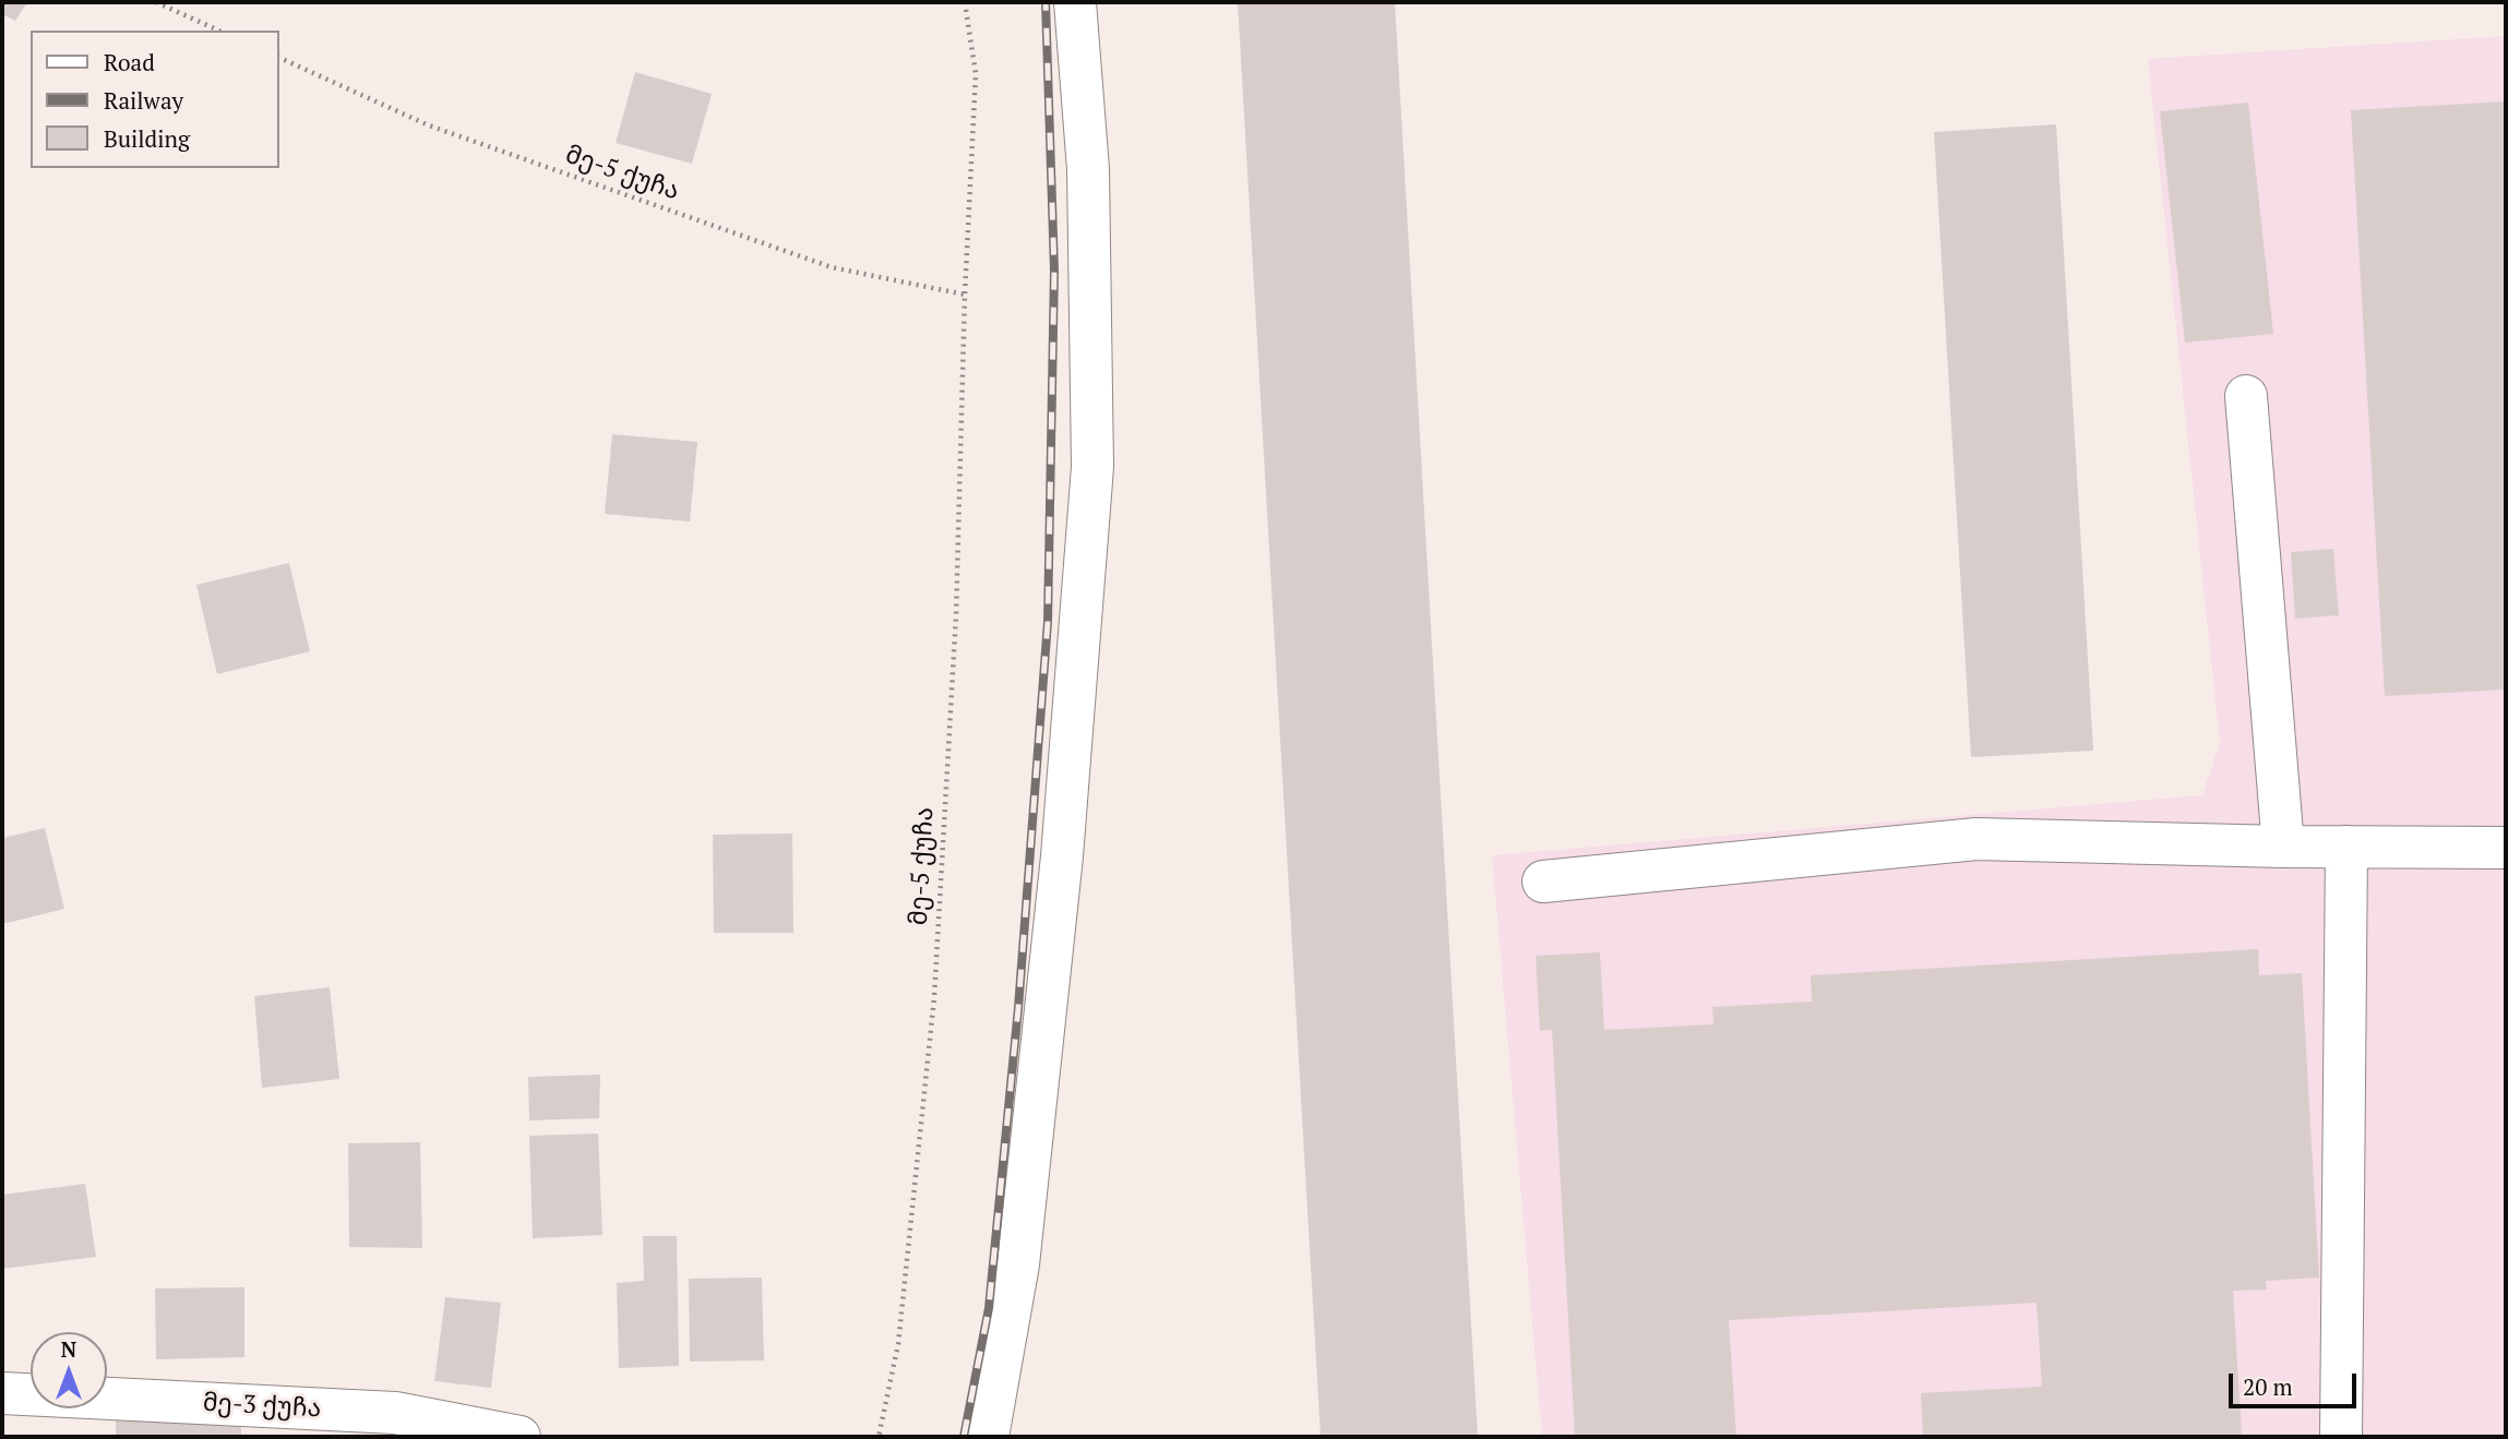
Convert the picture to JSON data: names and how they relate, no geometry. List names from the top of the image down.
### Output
{
  "streets": {
    "street": ["მე-3 ქუჩა"],
    "path": ["მე-5 ქუჩა"]
  },
  "legend": ["Road", "Railway", "Building"],
  "scale_bar": "20 m",
  "north": "top"
}
